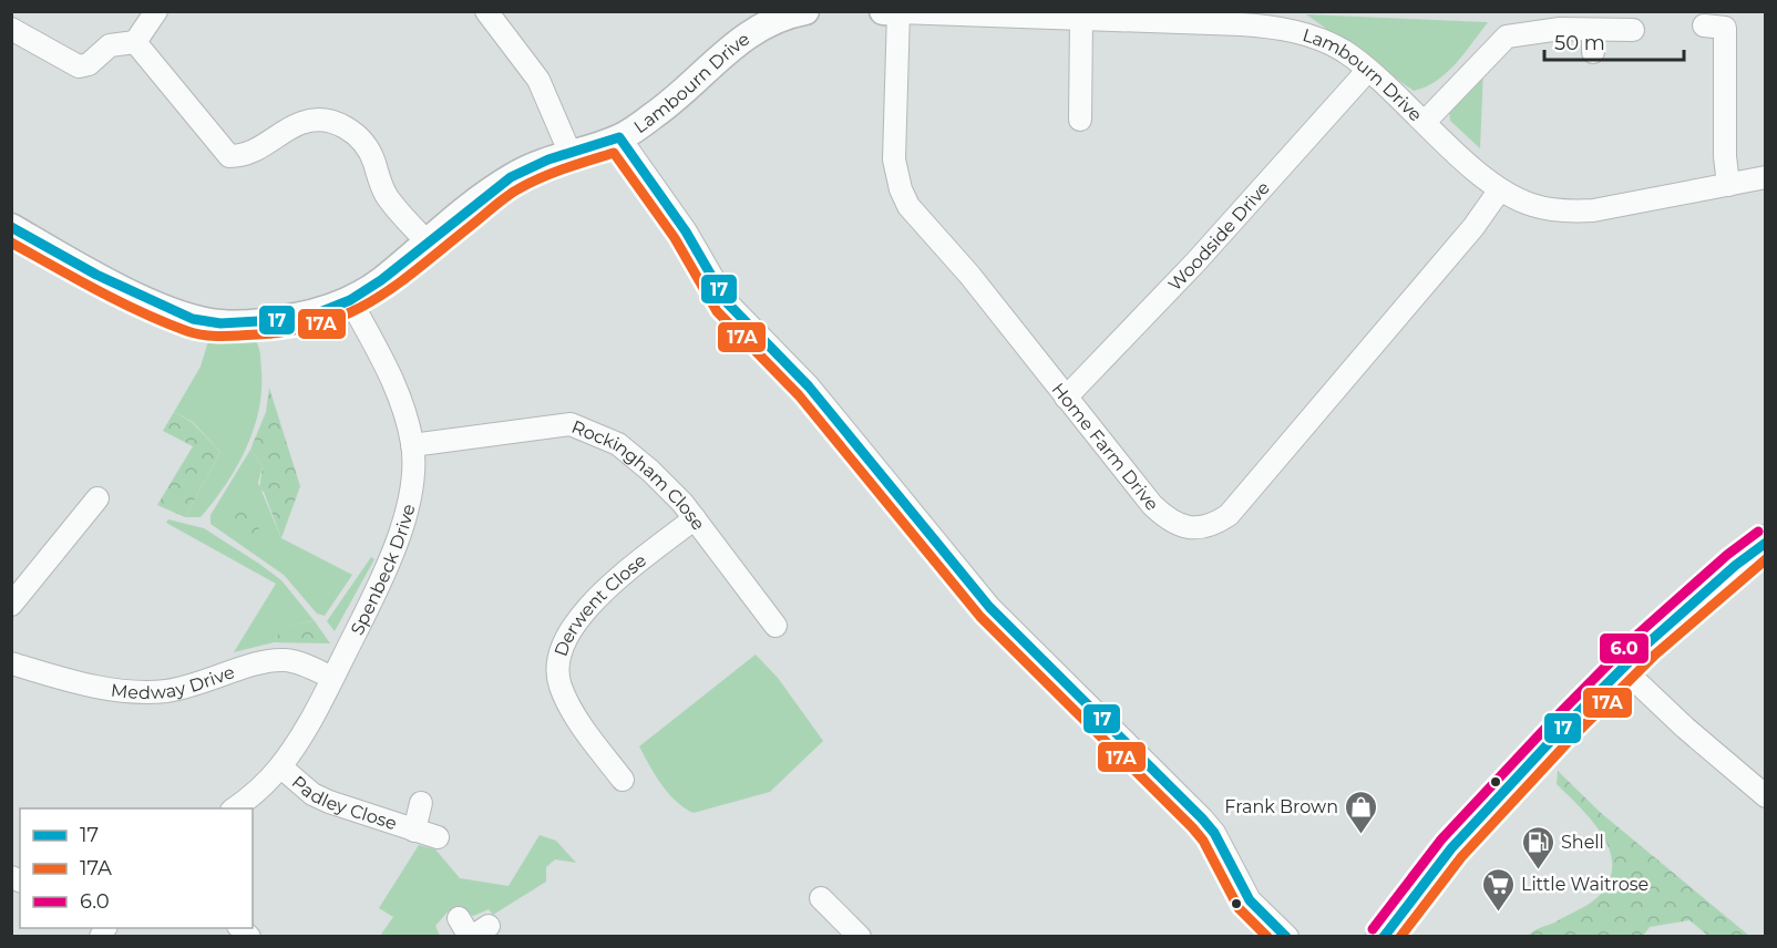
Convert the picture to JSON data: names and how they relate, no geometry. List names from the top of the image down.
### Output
{
  "streets": {
    "street": [
      "Lambourn Drive",
      "Woodside Drive",
      "Home Farm Drive",
      "Rockingham Close",
      "Spenbeck Drive",
      "Derwent Close",
      "Medway Drive",
      "Padley Close"
    ]
  },
  "crossings": [
    ["Lambourn Drive", "Woodside Drive"],
    ["Lambourn Drive", "Home Farm Drive"],
    ["Lambourn Drive", "Spenbeck Drive"],
    ["Woodside Drive", "Home Farm Drive"],
    ["Rockingham Close", "Spenbeck Drive"],
    ["Rockingham Close", "Derwent Close"],
    ["Spenbeck Drive", "Medway Drive"],
    ["Spenbeck Drive", "Padley Close"]
  ],
  "places": {
    "shop": ["Frank Brown"],
    "fuel station": ["Shell"],
    "supermarket": ["Little Waitrose"]
  },
  "lines": ["transit line 17", "transit line 17A", "transit line 6.0"],
  "legend": ["17", "17A", "6.0"],
  "scale_bar": "50 m"
}
